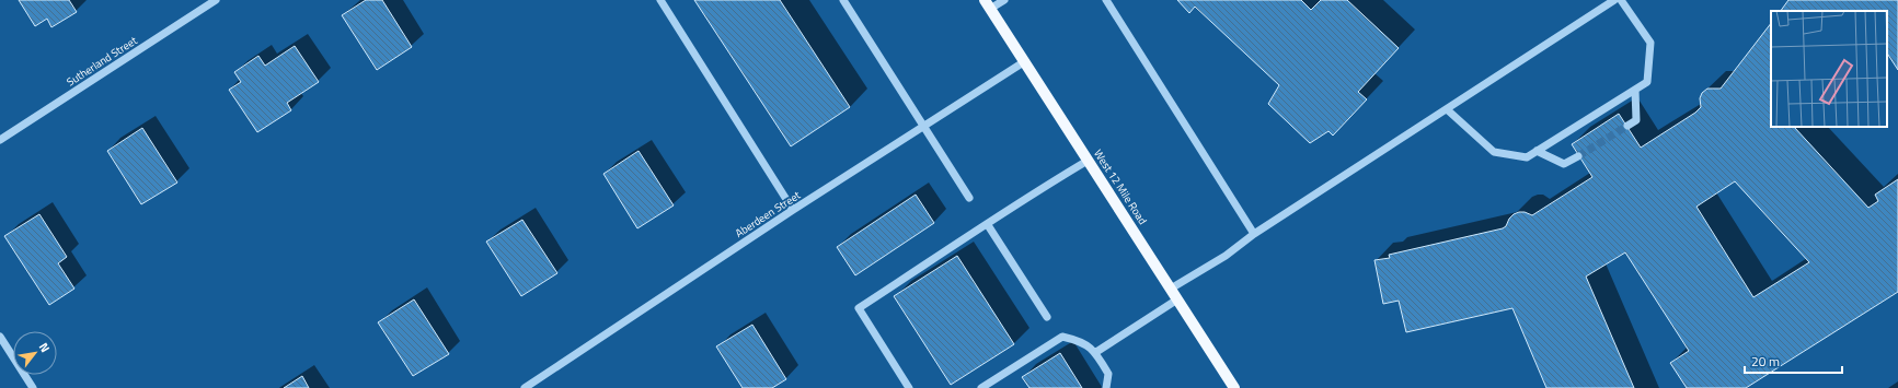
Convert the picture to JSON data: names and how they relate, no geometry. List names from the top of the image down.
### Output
{
  "streets": {
    "main road": ["West 12 Mile Road"],
    "street": ["Sutherland Street", "Aberdeen Street"]
  },
  "crossings": [
    ["West 12 Mile Road", "Aberdeen Street"]
  ],
  "scale_bar": "20 m",
  "north": "top right"
}
